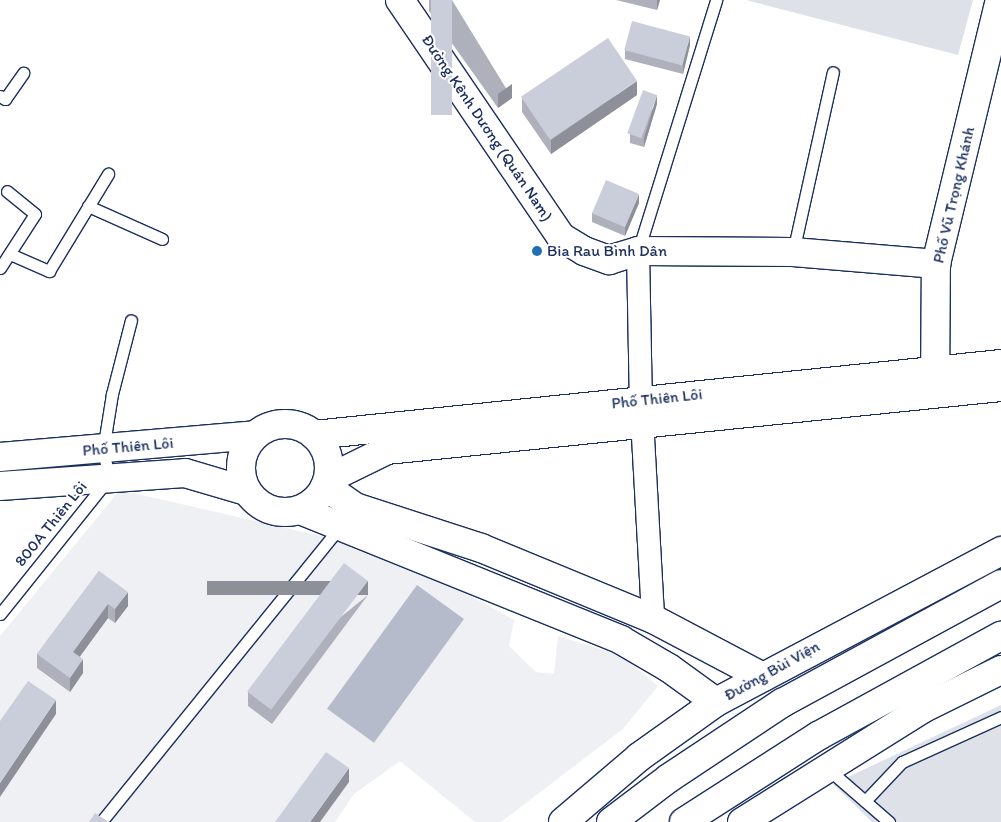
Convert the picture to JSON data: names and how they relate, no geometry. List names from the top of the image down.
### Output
{
  "streets": {
    "main road": [
      "Đường Kênh Dương (Quán Nam)",
      "Phố Vũ Trọng Khánh",
      "Phố Thiên Lôi",
      "Đường Bùi Viện"
    ],
    "lane": ["800A Thiên Lôi"]
  },
  "crossings": [
    ["Đường Kênh Dương (Quán Nam)", "Phố Vũ Trọng Khánh"],
    ["Phố Vũ Trọng Khánh", "Phố Thiên Lôi"],
    ["Phố Thiên Lôi", "800A Thiên Lôi"]
  ],
  "places": ["Bia Rau Bình Dân"]
}
